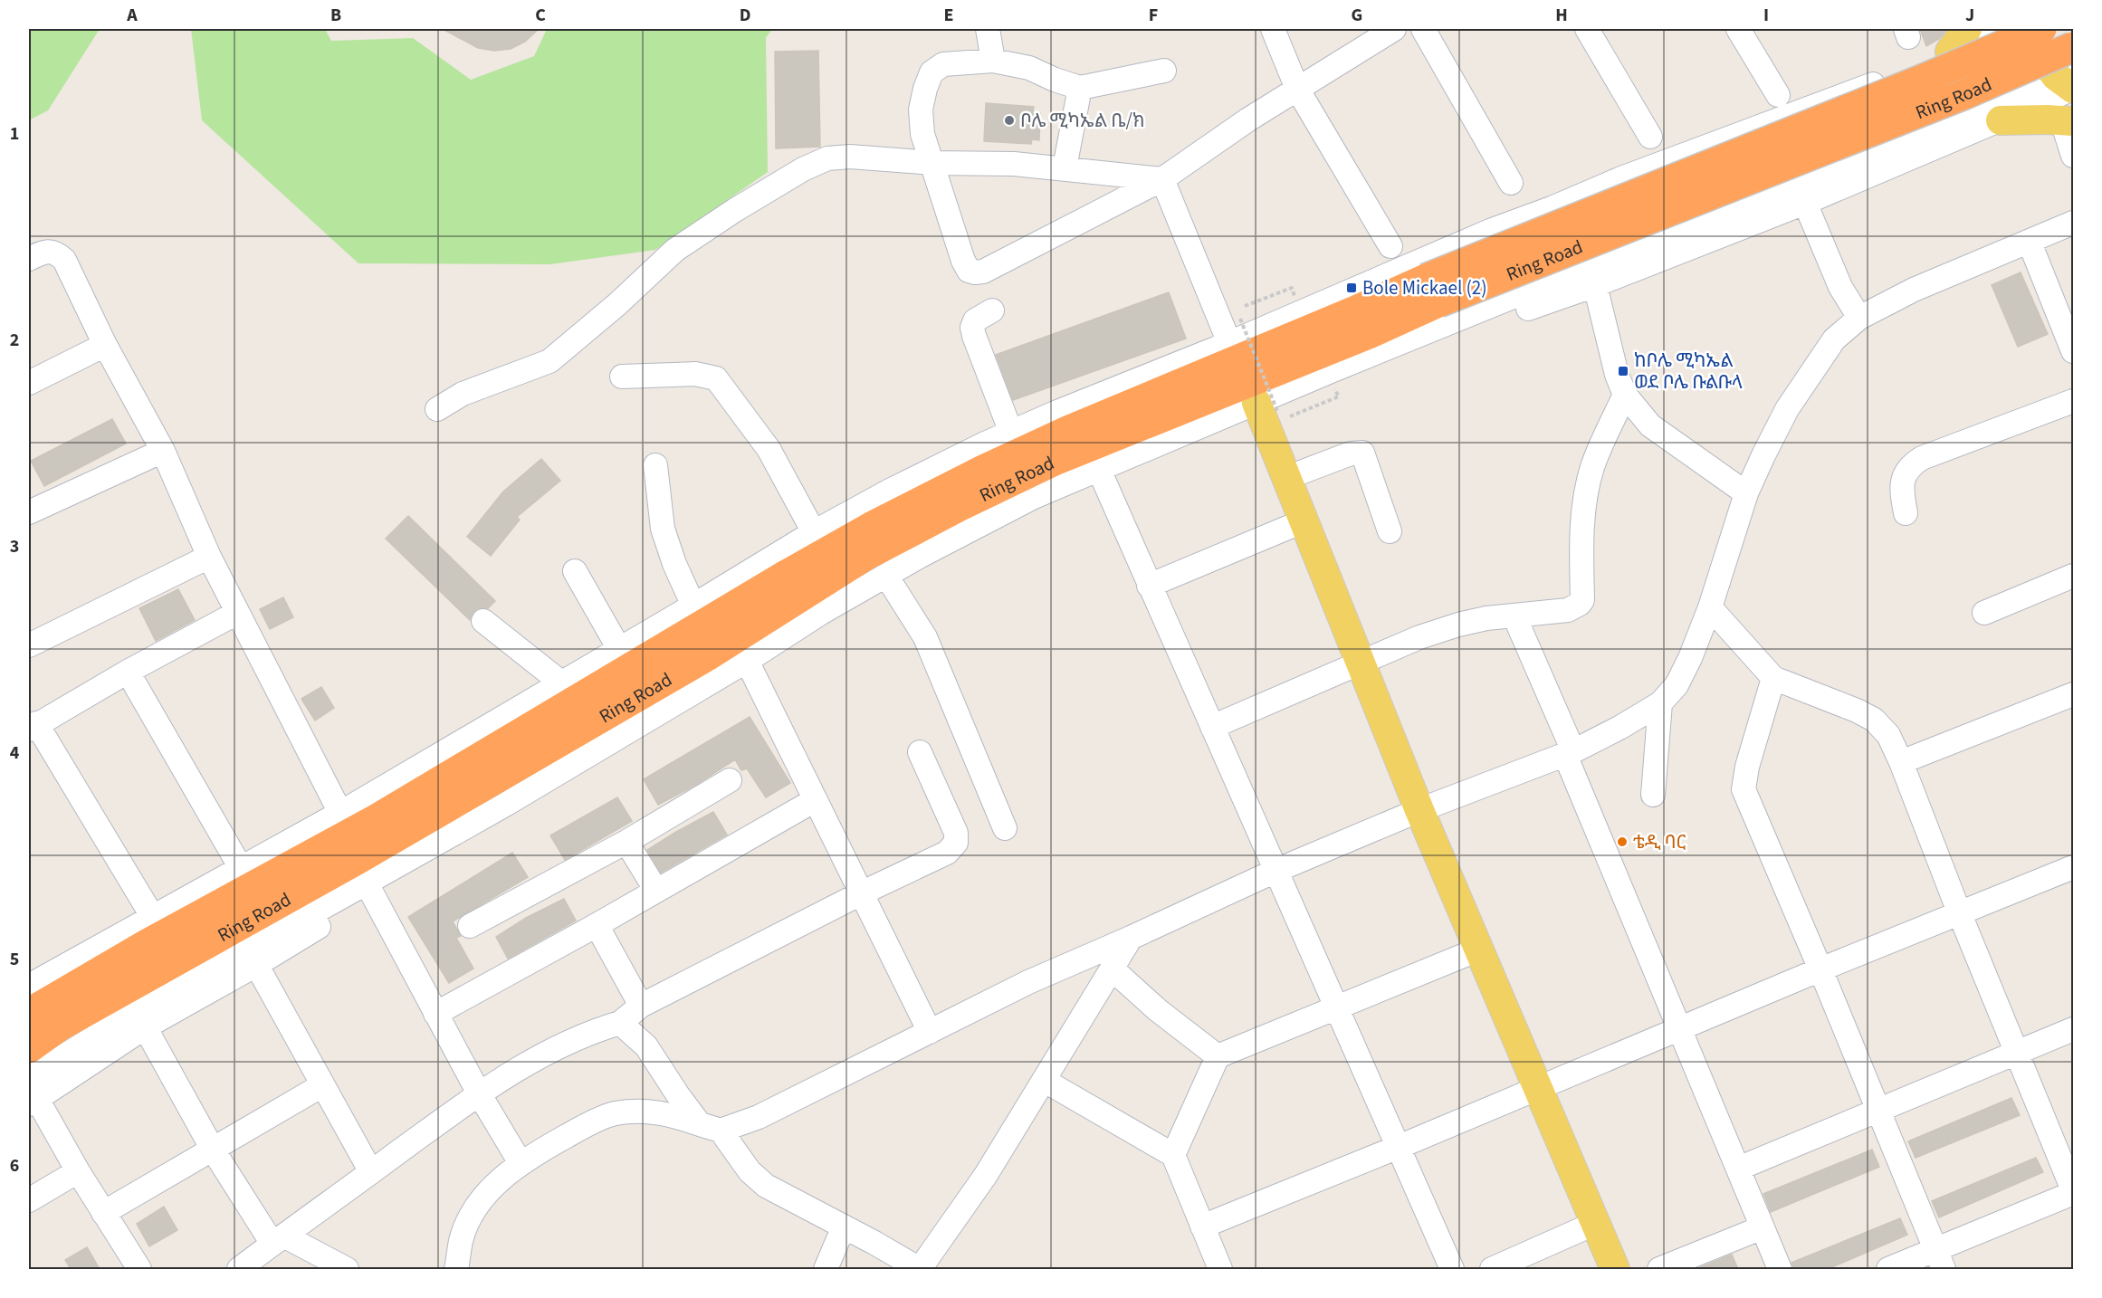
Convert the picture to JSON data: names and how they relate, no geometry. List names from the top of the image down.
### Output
{
  "streets": {
    "highway": ["Ring Road"]
  },
  "places": {
    "other": ["ቦሌ ሚካኤል ቤ/ክ", "ቴዲ ባር"],
    "transit": ["Bole Mickael (2)", "ከቦሌ ሚካኤል ወደ ቦሌ ቡልቡላ"]
  },
  "grid": {
    "columns": [
      "A",
      "B",
      "C",
      "D",
      "E",
      "F",
      "G",
      "H",
      "I",
      "J"
    ],
    "rows": [
      "1",
      "2",
      "3",
      "4",
      "5",
      "6"
    ]
  }
}
